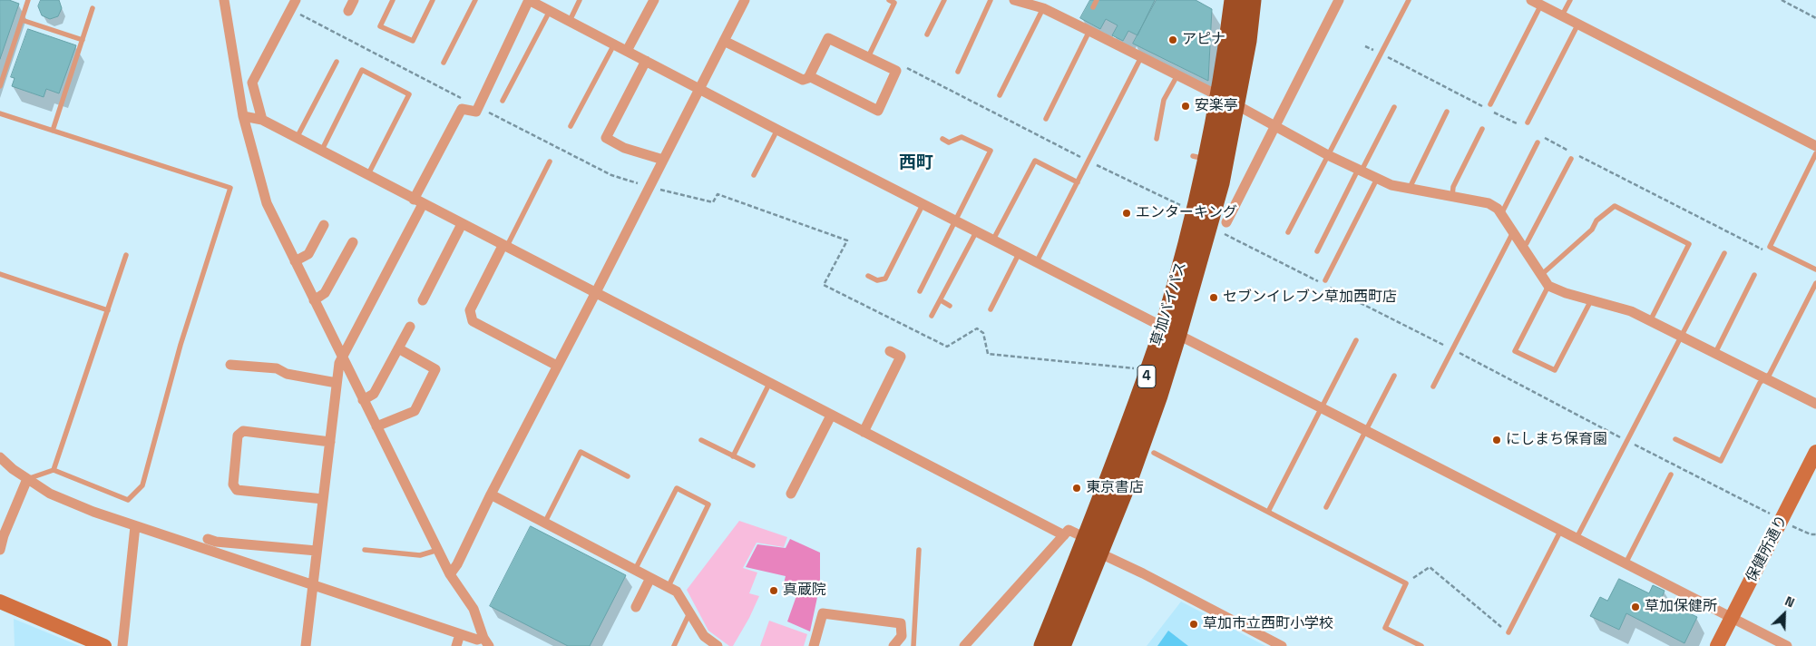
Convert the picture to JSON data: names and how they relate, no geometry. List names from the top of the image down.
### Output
{
  "streets": {
    "highway": ["草加バイパス", "4"],
    "street": ["保健所通り"]
  },
  "districts": ["西町"],
  "places": [
    "アピナ",
    "安楽亭",
    "エンターキング",
    "セブンイレブン草加西町店",
    "にしまち保育園",
    "東京書店",
    "真蔵院",
    "草加保健所",
    "草加市立西町小学校"
  ],
  "north": "top right"
}
